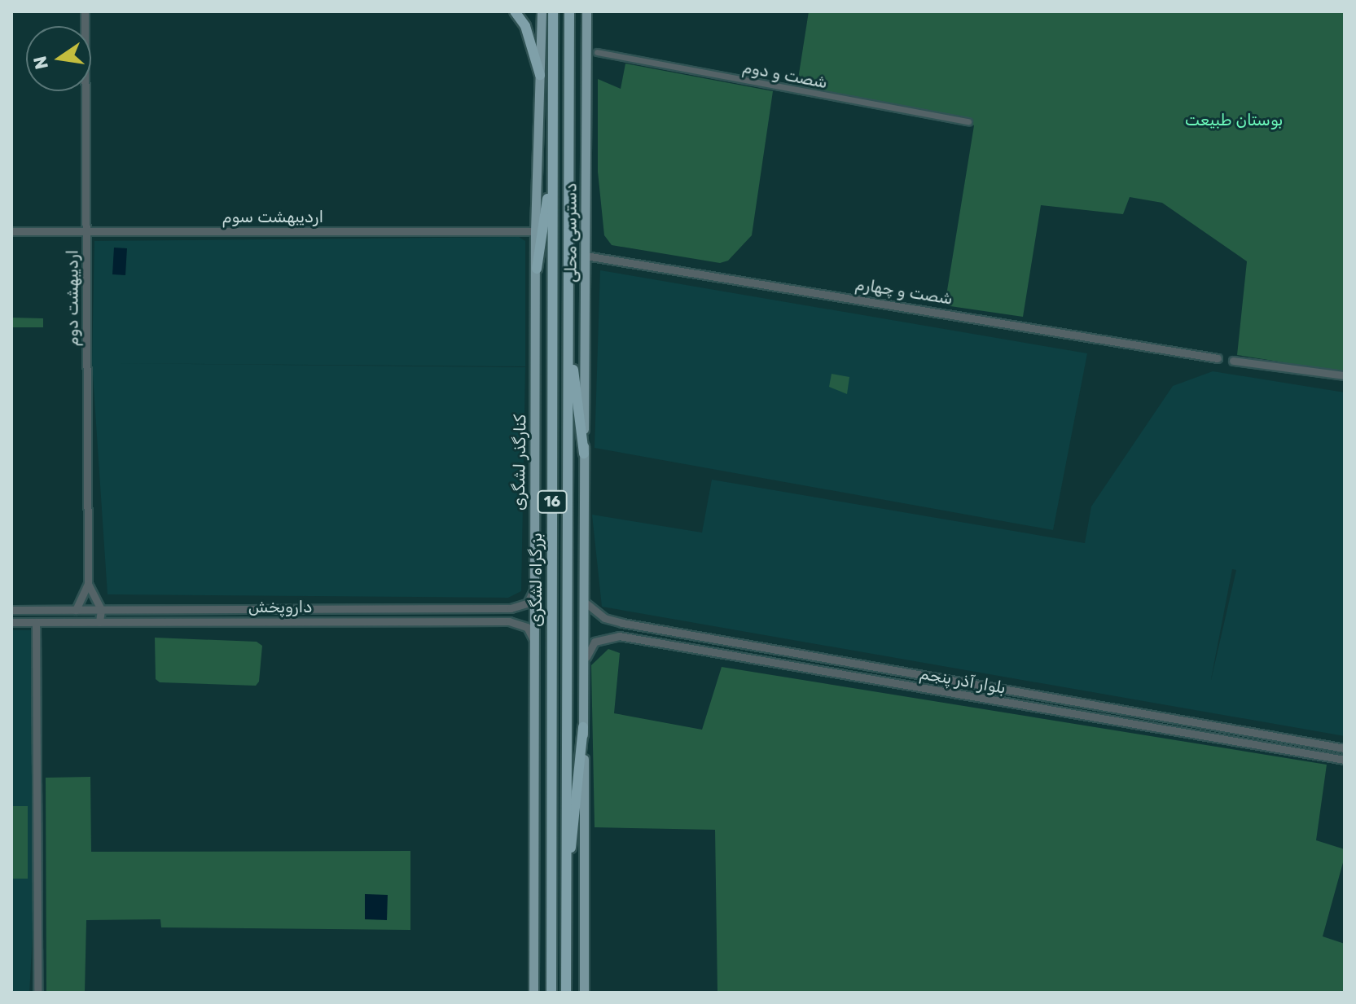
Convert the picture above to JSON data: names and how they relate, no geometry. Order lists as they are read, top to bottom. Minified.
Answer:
{"streets":{"highway":["16","بزرگراه لشگری"],"main road":["دسترسی محلی","کنارگذر لشگری"],"street":["شصت و دوم","اردیبهشت سوم","شصت و چهارم","اردیبهشت دوم","داروپخش","بلوار آذر پنجم"]},"crossings":[["اردیبهشت سوم","اردیبهشت دوم"],["اردیبهشت سوم","کنارگذر لشگری"],["دسترسی محلی","شصت و چهارم"],["اردیبهشت دوم","داروپخش"]],"parks":["بوستان طبیعت"],"north":"left"}
